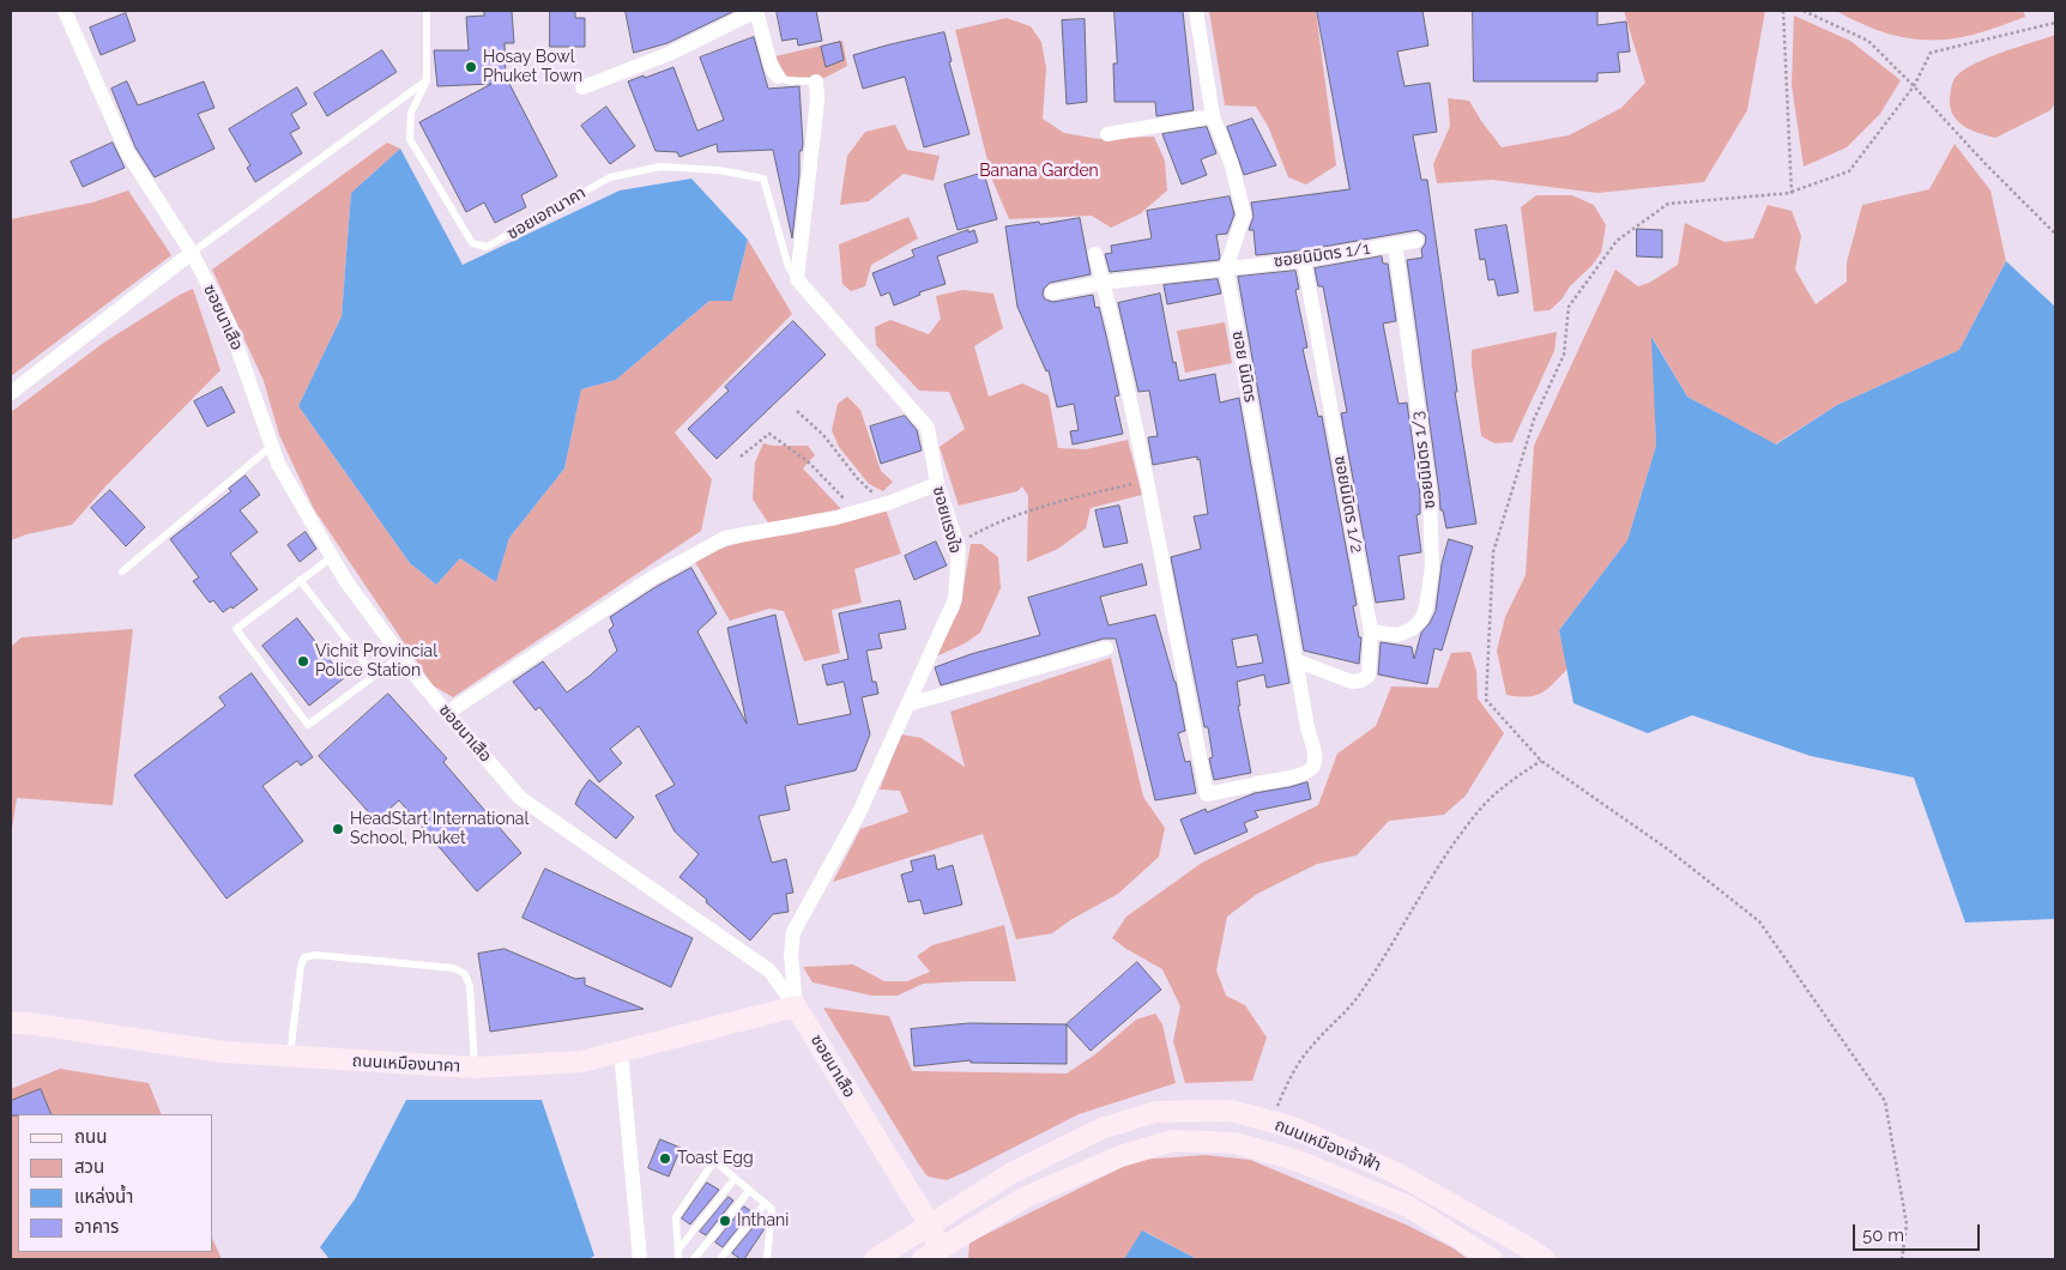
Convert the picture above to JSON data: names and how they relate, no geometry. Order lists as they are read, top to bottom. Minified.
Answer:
{"streets":{"street":["ซอยนิมิตร 1/1","ซอยนาเสือ","ซอย นิมิตร","ซอยนิมิตร 1/3","ซอยนิมิตร 1/2","ซอยแรงใจ","ถนนเหมืองนาคา","ถนนเหมืองเจ้าฟ้า"],"lane":["ซอยเอกนาคา"]},"crossings":[["ซอยเอกนาคา","ซอยแรงใจ"],["ซอยนิมิตร 1/1","ซอย นิมิตร"],["ซอยนิมิตร 1/1","ซอยนิมิตร 1/3"],["ซอยนิมิตร 1/1","ซอยนิมิตร 1/2"],["ซอยนาเสือ","ซอยแรงใจ"],["ซอยนาเสือ","ถนนเหมืองนาคา"],["ซอยนาเสือ","ถนนเหมืองเจ้าฟ้า"],["ซอย นิมิตร","ซอยนิมิตร 1/2"],["ซอยนิมิตร 1/3","ซอยนิมิตร 1/2"],["ซอยแรงใจ","ถนนเหมืองนาคา"]],"parks":["Banana Garden"],"places":["Hosay Bowl Phuket Town","Vichit Provincial Police Station","HeadStart International School, Phuket","Toast Egg","Inthani"],"legend":["ถนน","สวน","แหล่งน้ำ","อาคาร"],"scale_bar":"50 m"}
